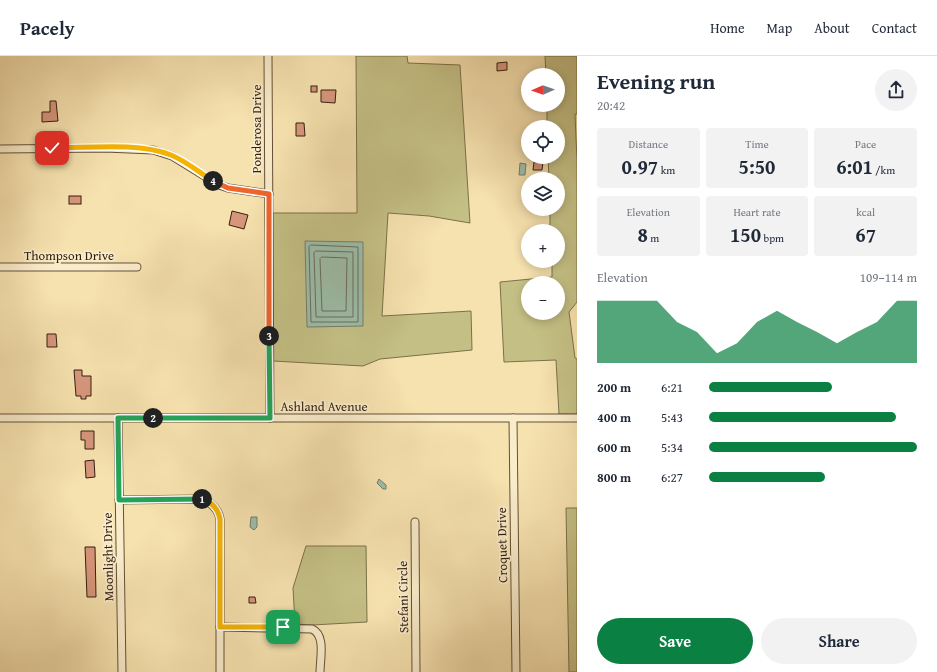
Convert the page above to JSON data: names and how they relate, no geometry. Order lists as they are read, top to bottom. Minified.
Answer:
{"streets":{"street":["Ponderosa Drive","Thompson Drive","Ashland Avenue","Croquet Drive","Moonlight Drive","Stefani Circle"]},"crossings":[["Ponderosa Drive","Ashland Avenue"],["Ashland Avenue","Croquet Drive"],["Ashland Avenue","Moonlight Drive"]],"north":"left","page":{"header":"Pacely","nav":["Home","Map","About","Contact"],"heading":["Evening run","20:42"],"map_buttons":["+","−"],"stats":[["Distance","0.97 km"],["Time","5:50"],["Pace","6:01 /km"],["Elevation","8 m"],["Heart rate","150 bpm"],["kcal","67"]],"pins":["4","3","2","1"],"chart":["Elevation","109–114 m"],"list":[{"name":"200 m","note":"6:21"},{"name":"400 m","note":"5:43"},{"name":"600 m","note":"5:34"},{"name":"800 m","note":"6:27"}],"buttons":["Save","Share"]}}
